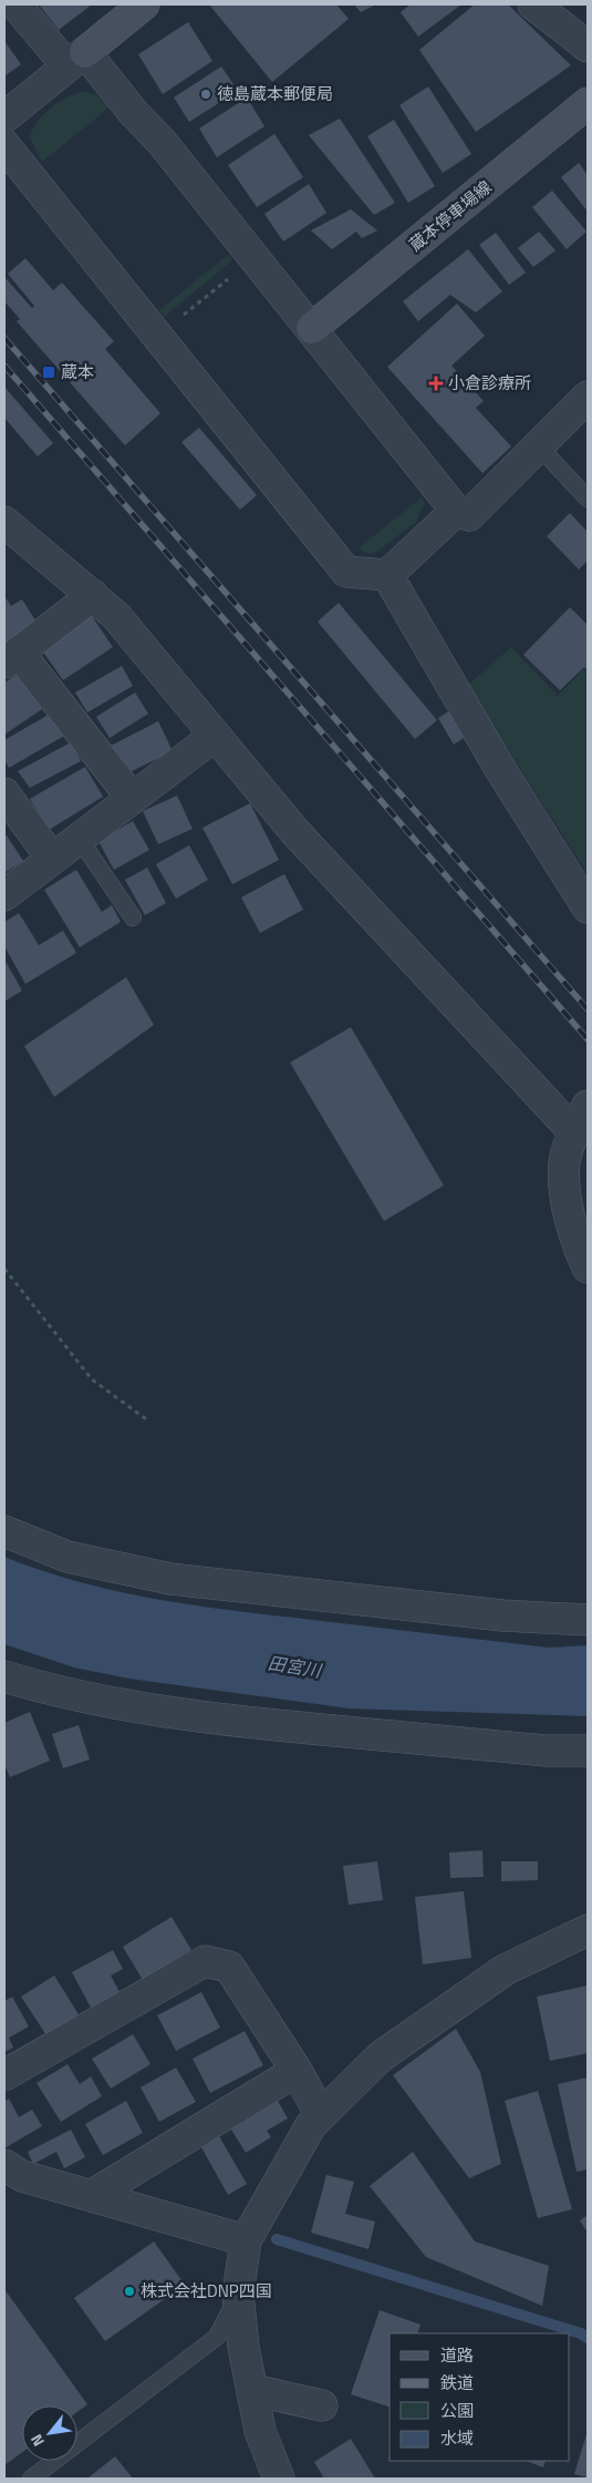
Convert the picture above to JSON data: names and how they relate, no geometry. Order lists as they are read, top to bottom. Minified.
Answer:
{"streets":{"main road":["蔵本停車場線"]},"water":["田宮川"],"places":{"other":["徳島蔵本郵便局","株式会社DNP四国"],"transit":["蔵本"],"health":["小倉診療所"]},"legend":["道路","鉄道","公園","水域"],"north":"bottom left"}
